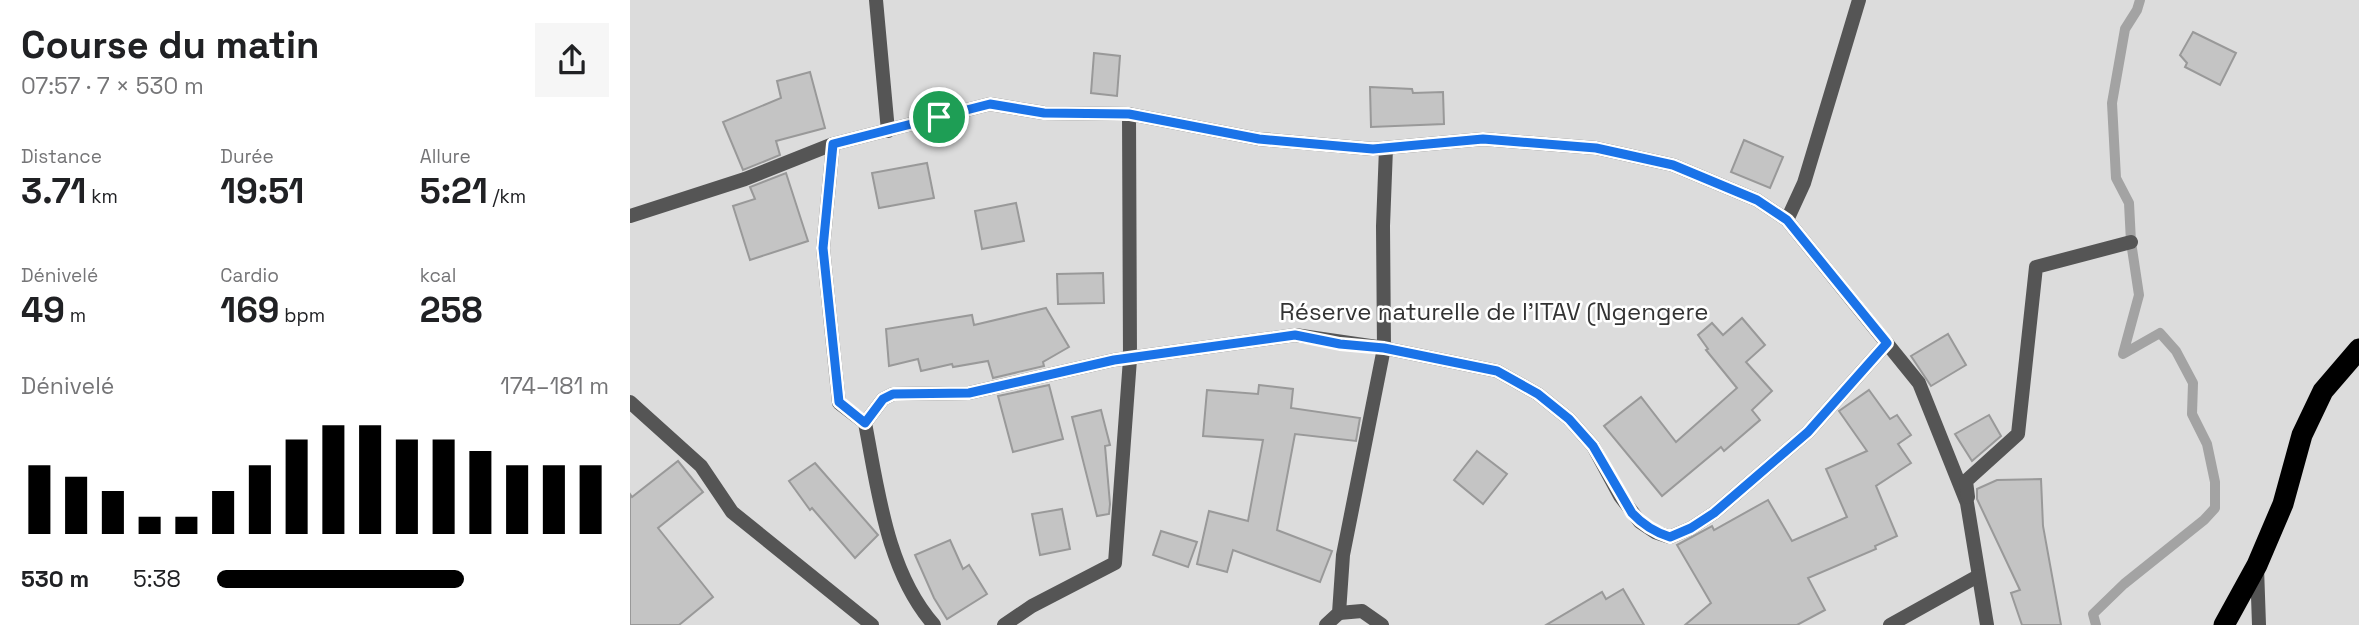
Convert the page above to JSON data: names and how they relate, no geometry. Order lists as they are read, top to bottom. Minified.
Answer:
{"parks":["Réserve naturelle de l'ITAV (Ngengere"],"page":{"heading":["Course du matin","07:57 · 7 × 530 m"],"stats":[["Distance","3.71 km"],["Durée","19:51"],["Allure","5:21 /km"],["Dénivelé","49 m"],["Cardio","169 bpm"],["kcal","258"]],"chart":["Dénivelé","174–181 m"],"list":[{"name":"530 m","note":"5:38"}]}}
